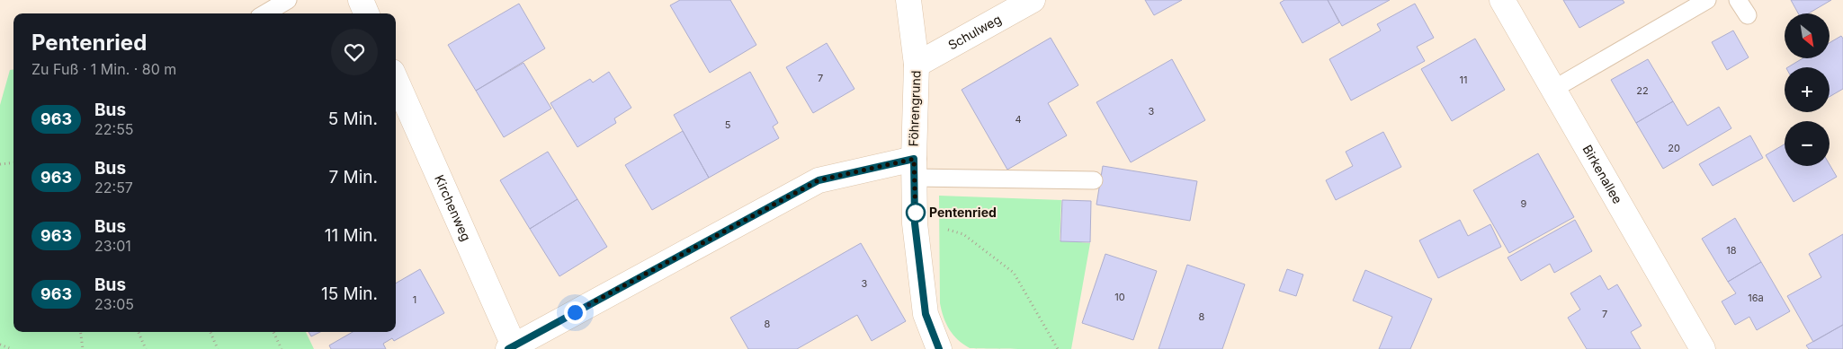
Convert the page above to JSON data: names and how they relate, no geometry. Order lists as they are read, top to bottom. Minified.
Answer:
{"streets":{"street":["Schulweg","Föhrengrund","Birkenallee","Kirchenweg"]},"crossings":[["Schulweg","Föhrengrund"]],"places":["Pentenried"],"lines":["bus line 963"],"house_numbers":["7","11","22","3","4","5","20","9","18","3","10","16a","1","7","8","8"],"north":"bottom right","page":{"map_buttons":["+","−"],"heading":["Pentenried","Zu Fuß · 1 Min. · 80 m"],"list":[{"mark":"963","name":"Bus","note":"22:55","value":"5 Min."},{"mark":"963","name":"Bus","note":"22:57","value":"7 Min."},{"mark":"963","name":"Bus","note":"23:01","value":"11 Min."},{"mark":"963","name":"Bus","note":"23:05","value":"15 Min."}]}}
